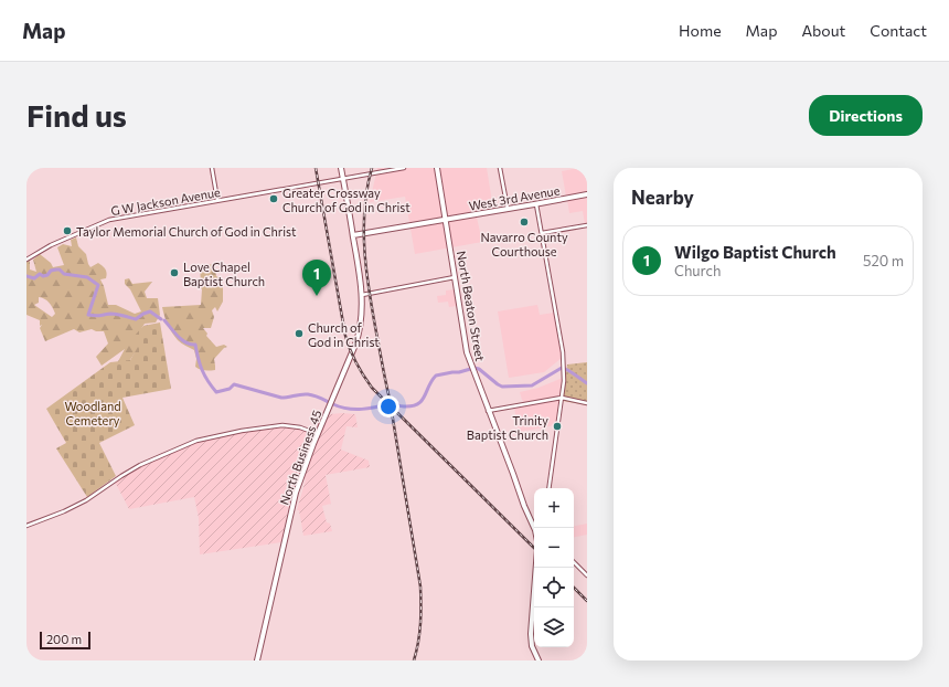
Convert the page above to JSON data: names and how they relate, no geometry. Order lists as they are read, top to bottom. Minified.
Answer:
{"streets":{"main road":["West 3rd Avenue","North Beaton Street","North Business 45"],"street":["G W Jackson Avenue"]},"crossings":[["West 3rd Avenue","North Beaton Street"],["West 3rd Avenue","North Business 45"],["G W Jackson Avenue","North Business 45"]],"parks":["Woodland Cemetery"],"places":["Greater Crossway Church of God in Christ","Navarro County Courthouse","Taylor Memorial Church of God in Christ","Love Chapel Baptist Church","Church of God in Christ","Trinity Baptist Church"],"scale_bar":"200 m","page":{"header":"Map","nav":["Home","Map","About","Contact"],"buttons":"Directions","title":"Find us","heading":"Nearby","list":[{"mark":"1","name":"Wilgo Baptist Church","note":"Church","value":"520 m"}],"pins":"1","map_buttons":["+","−"],"scale":"200 m"}}
